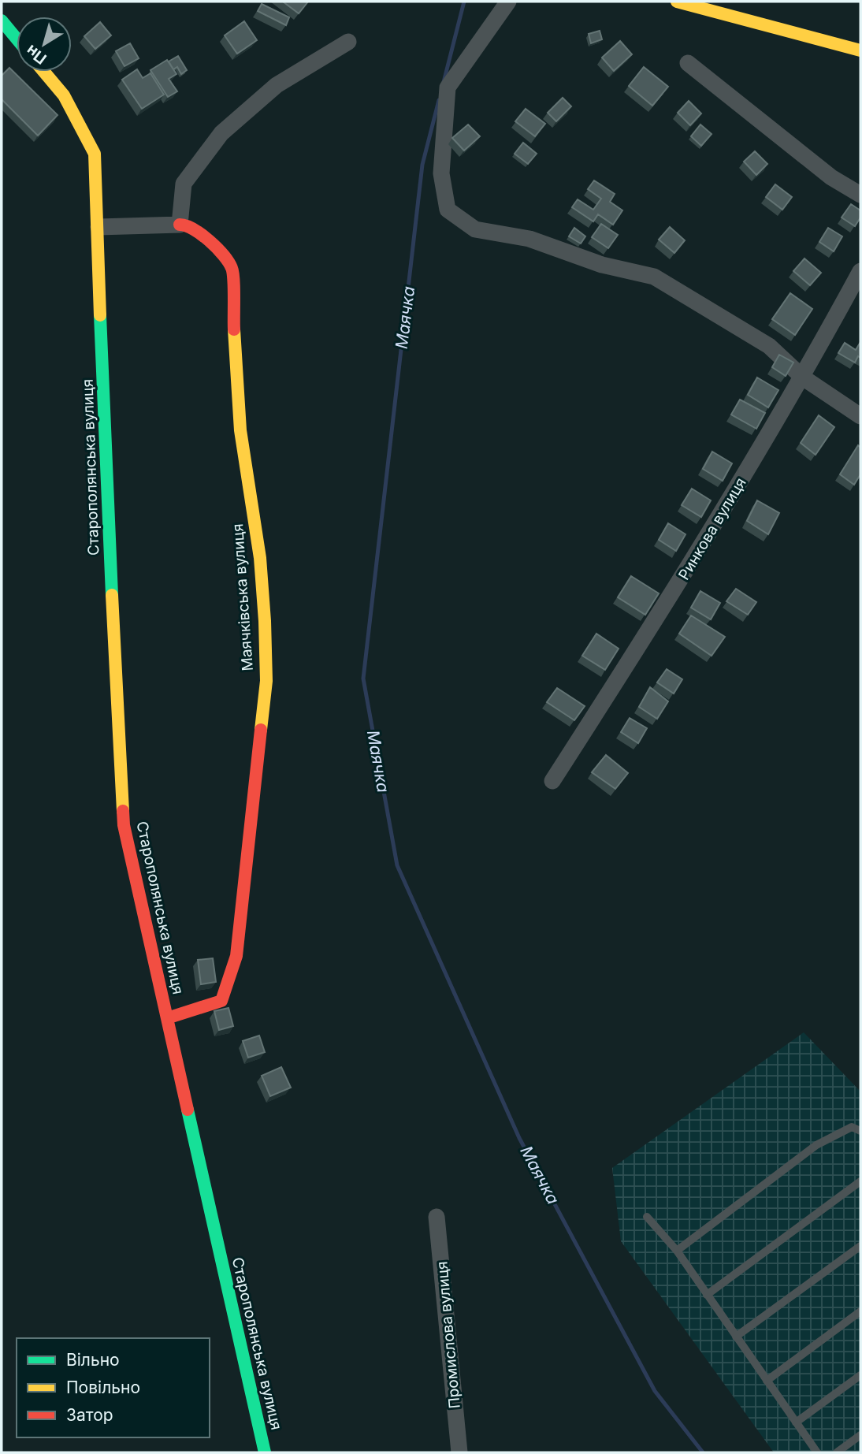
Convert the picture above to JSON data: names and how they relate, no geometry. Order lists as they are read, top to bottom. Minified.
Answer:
{"streets":{"street":["Старополянська вулиця","Ринкова вулиця","Маячківська вулиця","Промислова вулиця"]},"crossings":[["Старополянська вулиця","Маячківська вулиця"]],"water":["Маячка"],"legend":["Вільно","Повільно","Затор"],"north":"bottom left"}
